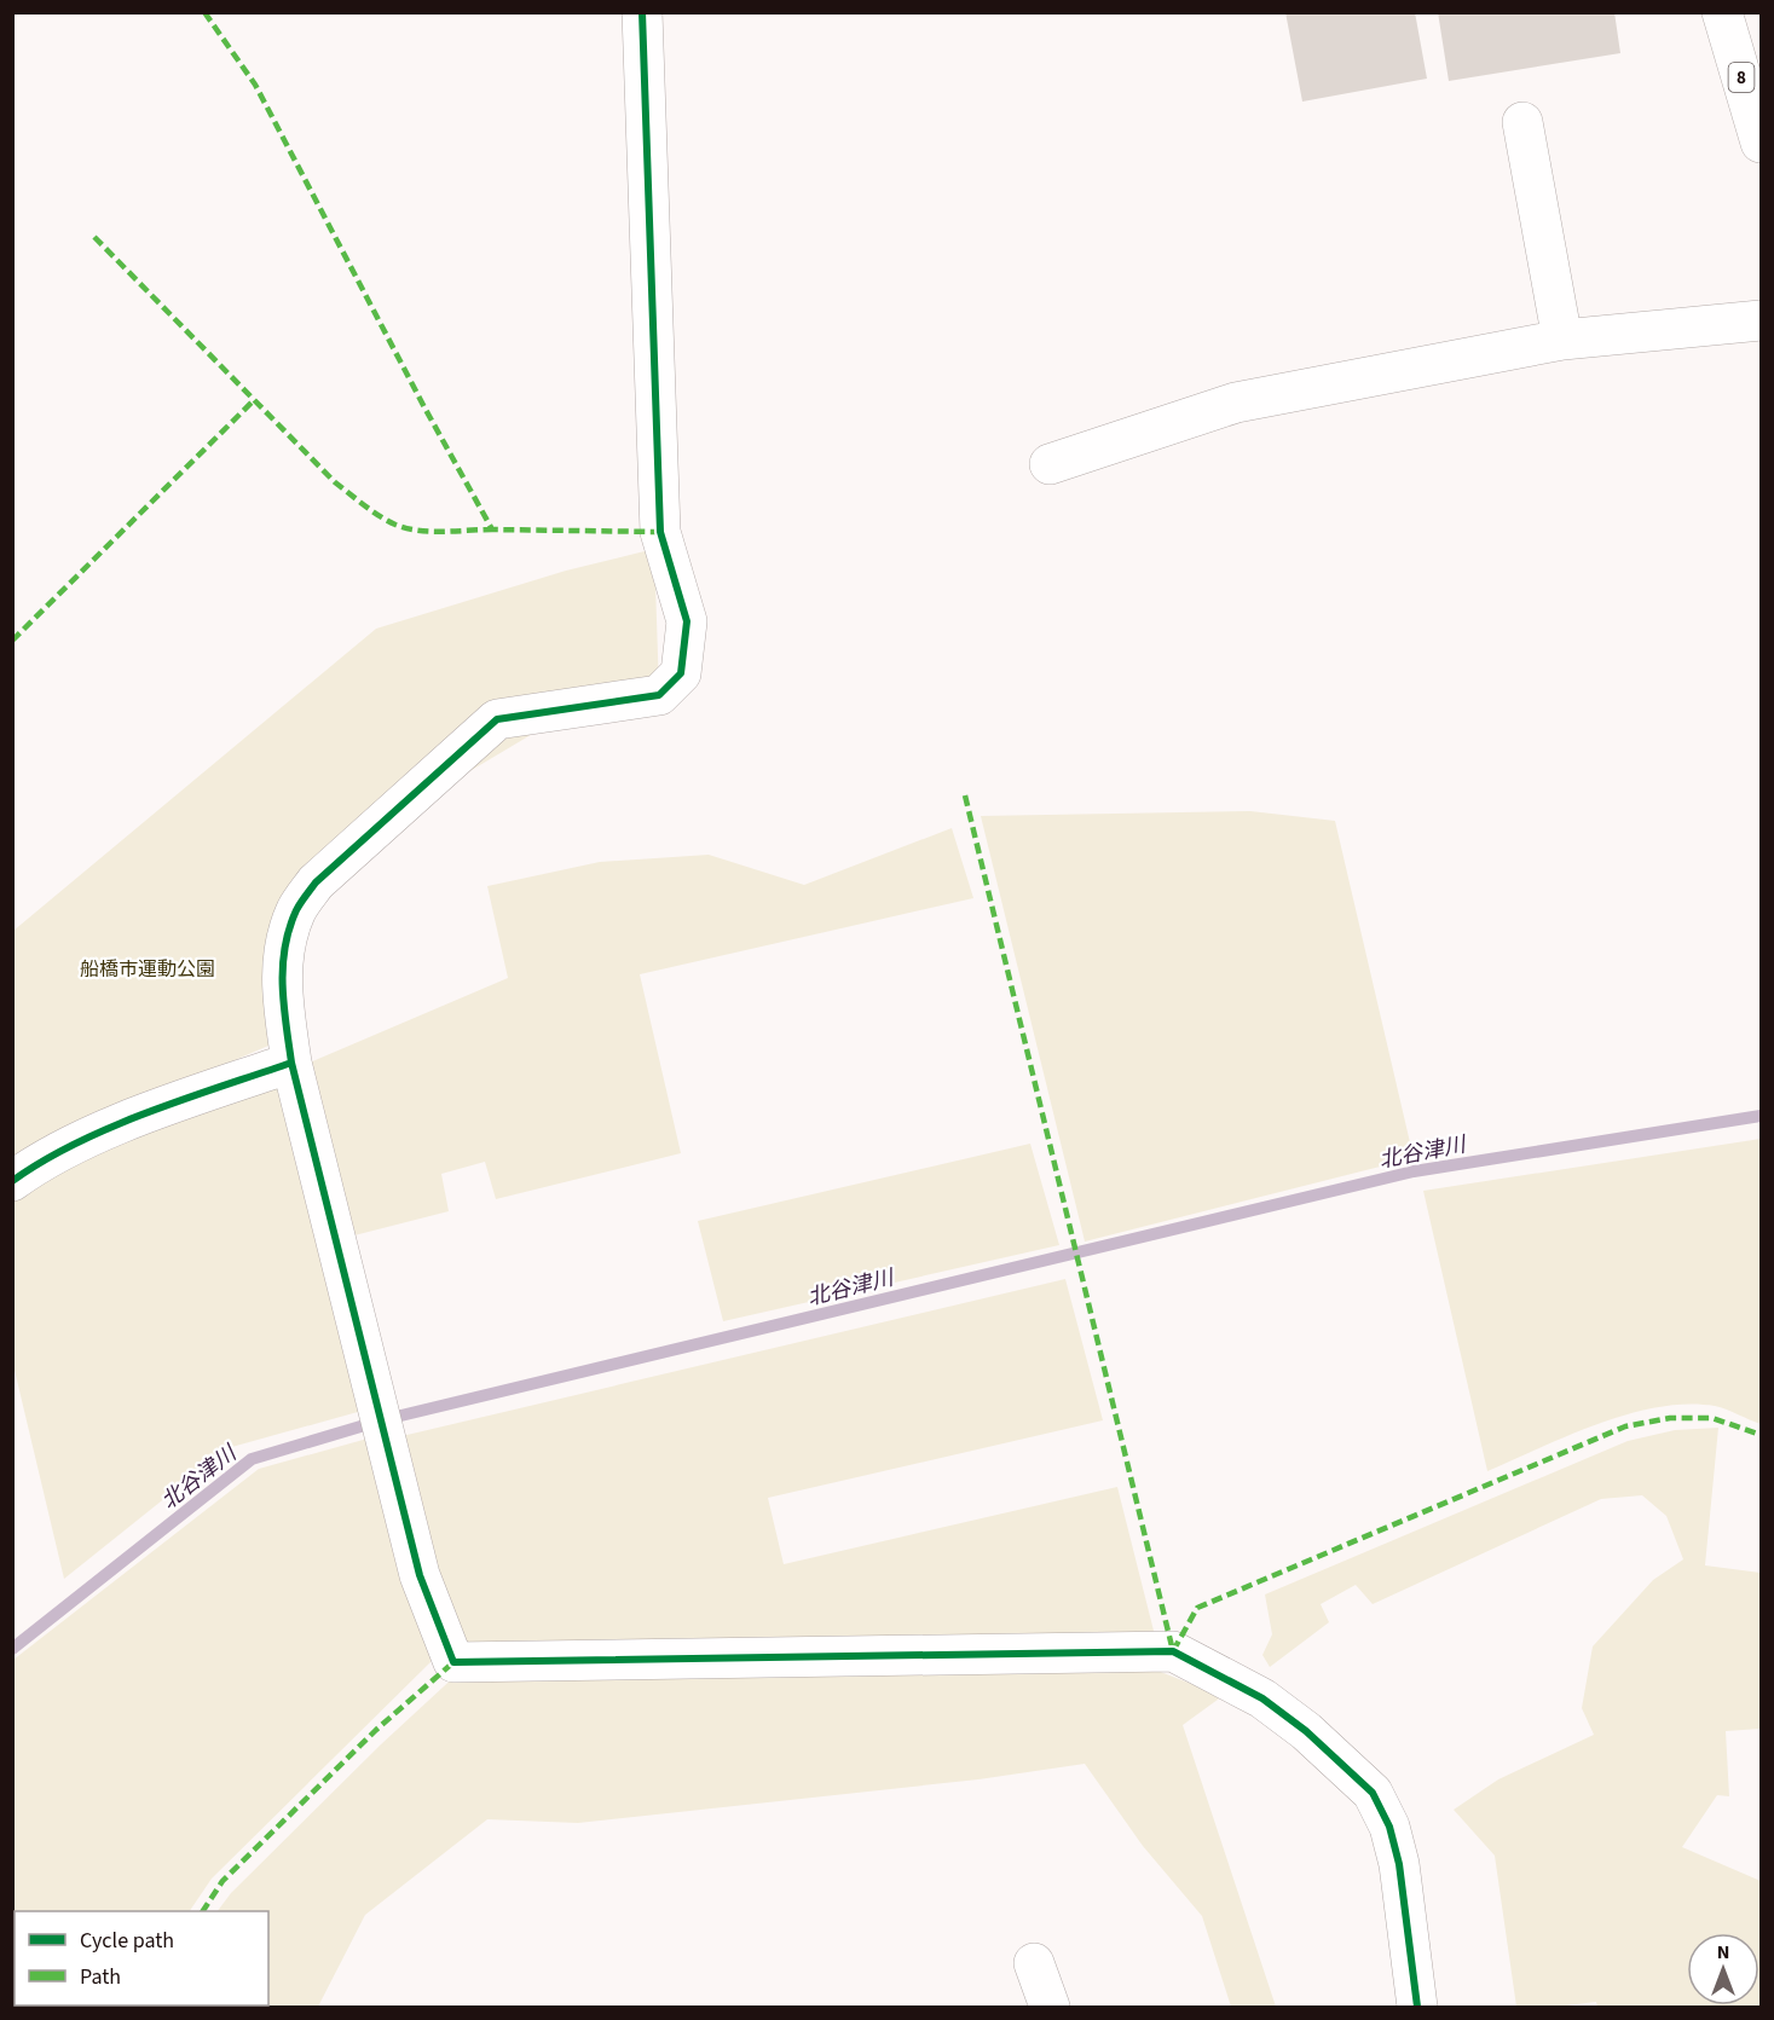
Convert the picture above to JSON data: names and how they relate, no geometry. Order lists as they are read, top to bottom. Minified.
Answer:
{"streets":{"street":["8"]},"water":["北谷津川"],"parks":["船橋市運動公園"],"legend":["Cycle path","Path"],"north":"top"}
